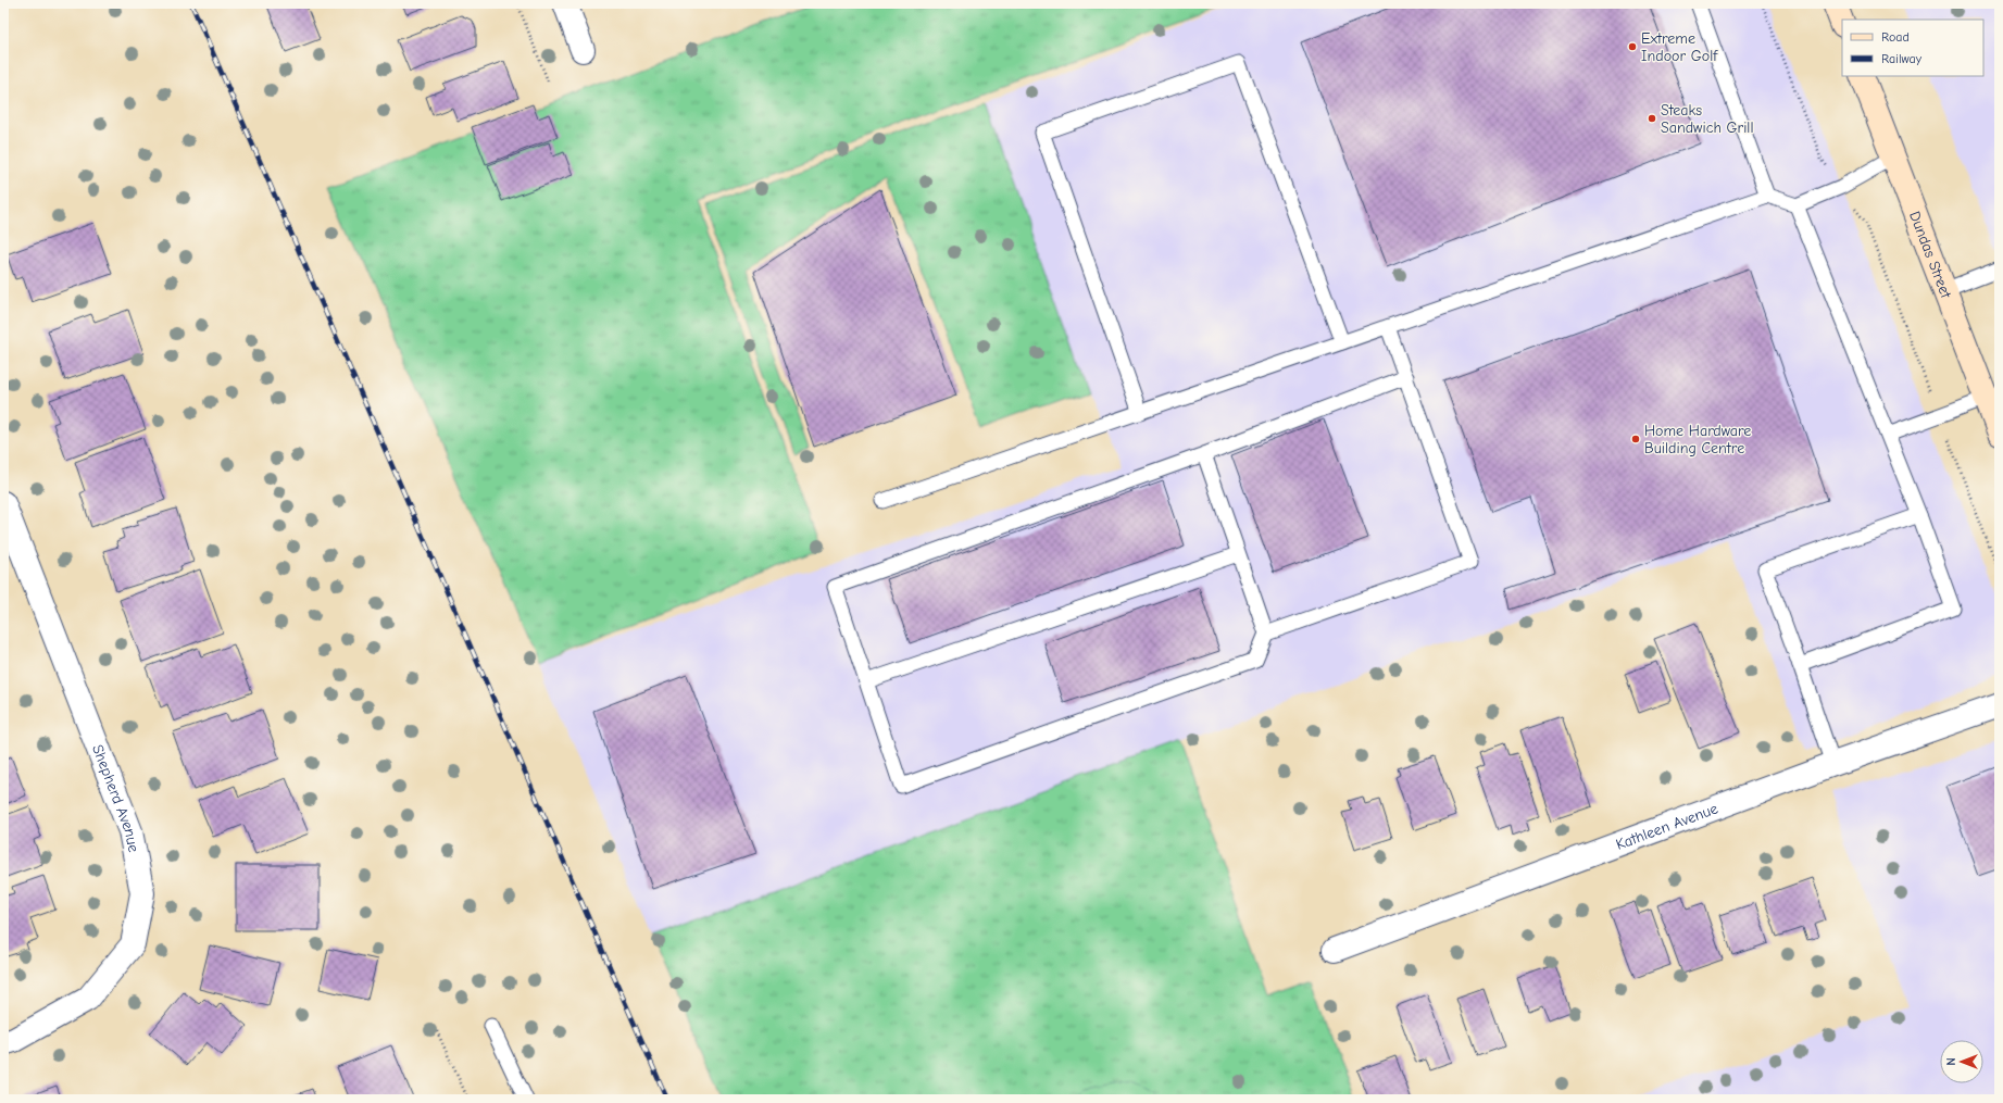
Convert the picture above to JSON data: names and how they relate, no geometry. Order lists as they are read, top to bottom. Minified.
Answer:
{"streets":{"main road":["Dundas Street"],"street":["Shepherd Avenue","Kathleen Avenue"]},"places":["Extreme Indoor Golf","Steaks Sandwich Grill","Home Hardware Building Centre"],"legend":["Road","Railway"],"north":"left"}
